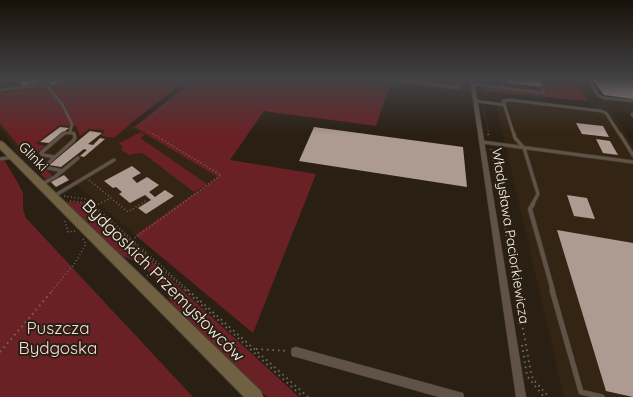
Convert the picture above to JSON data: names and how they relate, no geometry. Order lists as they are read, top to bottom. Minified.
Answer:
{"streets":{"street":["Glinki","Władysława Paciorkiewicza","Bydgoskich Przemysłowców"]},"crossings":[["Glinki","Bydgoskich Przemysłowców"]],"parks":["Puszcza Bydgoska"]}
